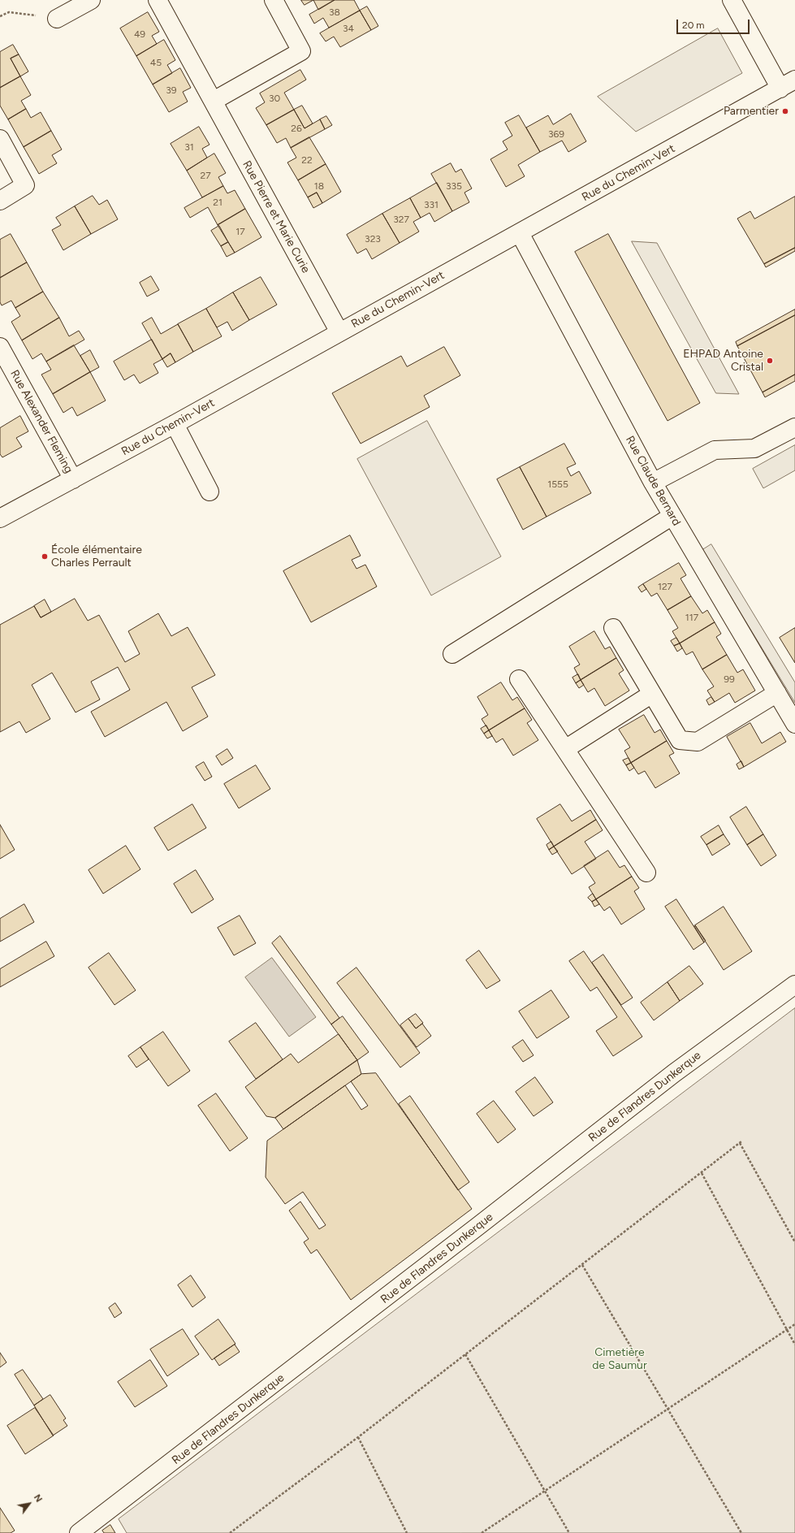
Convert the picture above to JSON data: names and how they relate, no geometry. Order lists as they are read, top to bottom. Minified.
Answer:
{"streets":{"street":["Rue du Chemin-Vert","Rue Pierre et Marie Curie","Rue Alexander Fleming","Rue Claude Bernard","Rue de Flandres Dunkerque"]},"crossings":[["Rue du Chemin-Vert","Rue Pierre et Marie Curie"],["Rue du Chemin-Vert","Rue Alexander Fleming"],["Rue du Chemin-Vert","Rue Claude Bernard"]],"parks":["Cimetière de Saumur"],"places":["Parmentier","EHPAD Antoine Cristal","École élémentaire Charles Perrault"],"house_numbers":["38","34","49","45","39","30","26","369","31","22","27","18","335","21","331","327","17","323","1555","127","117","99"],"scale_bar":"20 m","north":"top right"}
